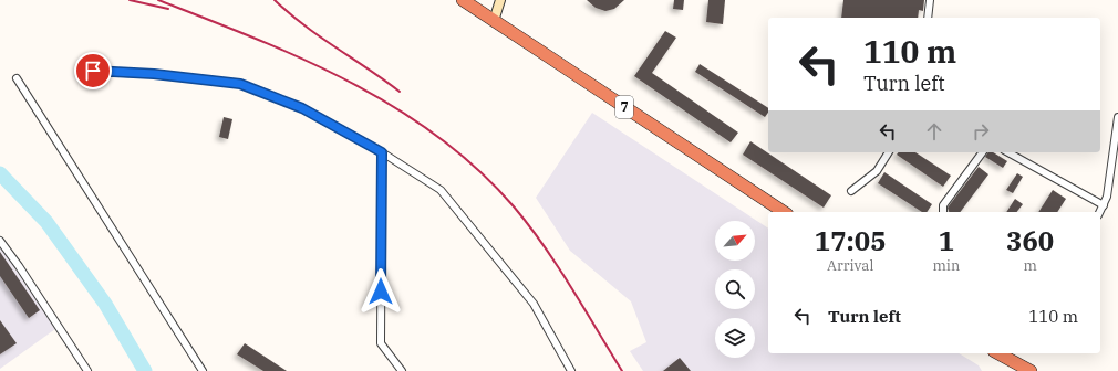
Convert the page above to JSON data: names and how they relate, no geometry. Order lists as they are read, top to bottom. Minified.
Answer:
{"streets":{"highway":["7"]},"north":"top right","page":{"turn":["110 m","Turn left"],"eta":["17:05","Arrival","1","min","360","m"],"list":[{"name":"Turn left","value":"110 m"}]}}
